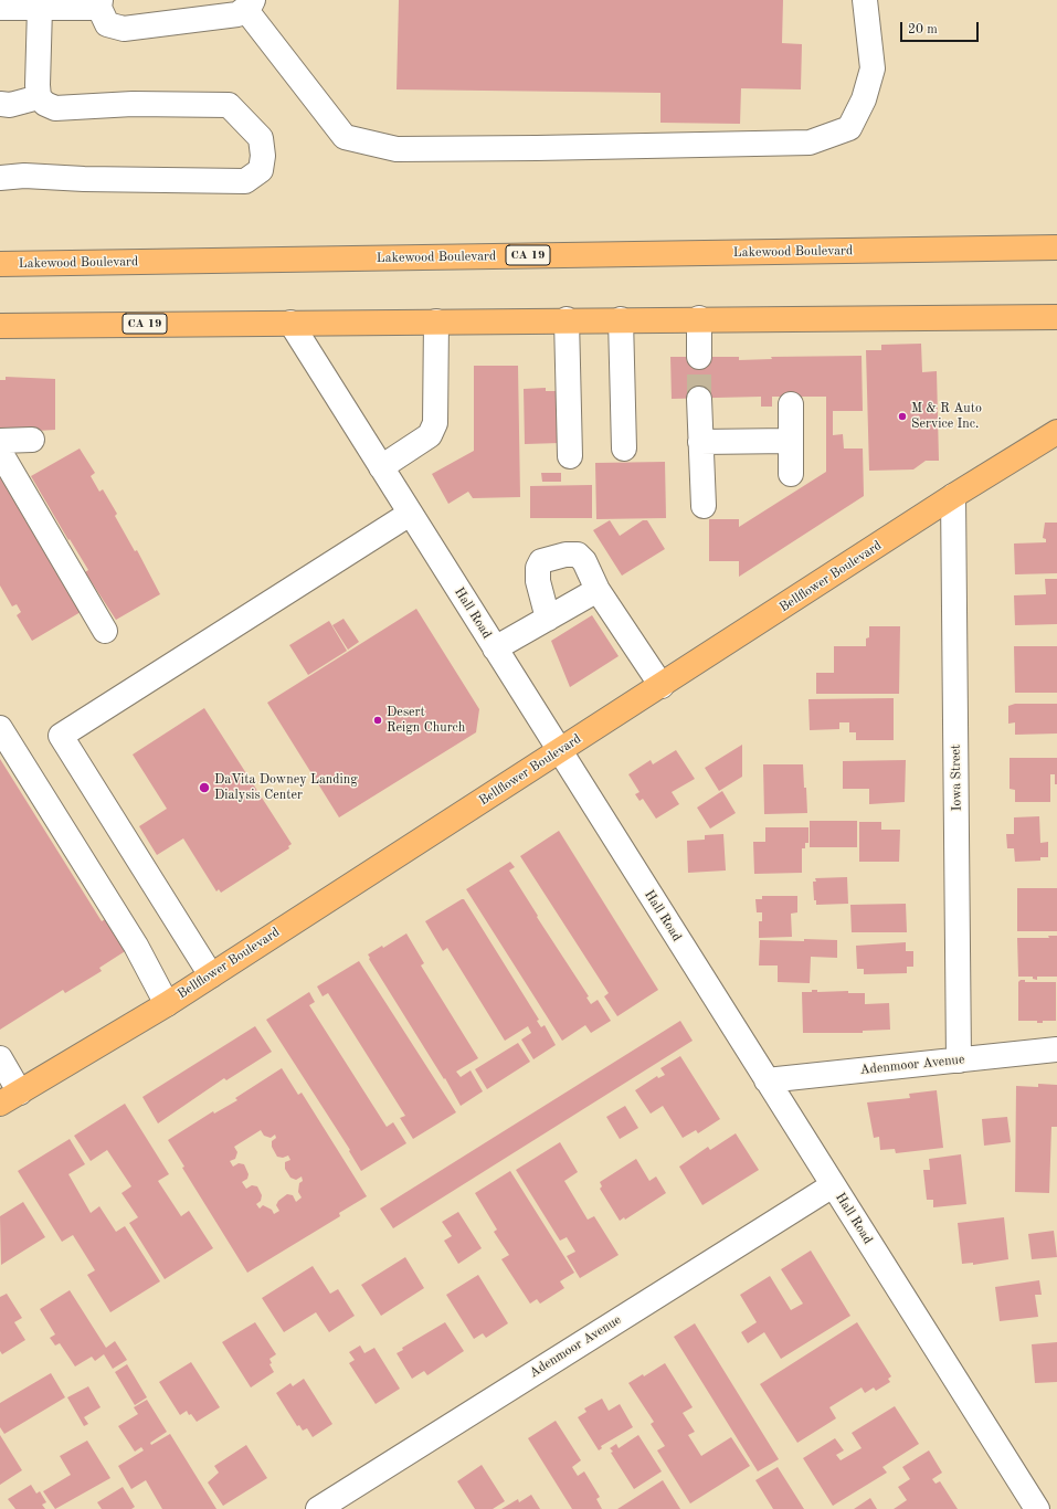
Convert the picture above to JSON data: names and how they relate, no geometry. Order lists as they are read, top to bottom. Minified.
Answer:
{"streets":{"main road":["Lakewood Boulevard","CA 19","Bellflower Boulevard"],"street":["Hall Road","Iowa Street","Adenmoor Avenue"]},"crossings":[["CA 19","Hall Road"],["Bellflower Boulevard","Hall Road"],["Bellflower Boulevard","Iowa Street"],["Hall Road","Adenmoor Avenue"],["Iowa Street","Adenmoor Avenue"]],"places":["M & R Auto Service Inc.","Desert Reign Church","DaVita Downey Landing Dialysis Center"],"scale_bar":"20 m"}
